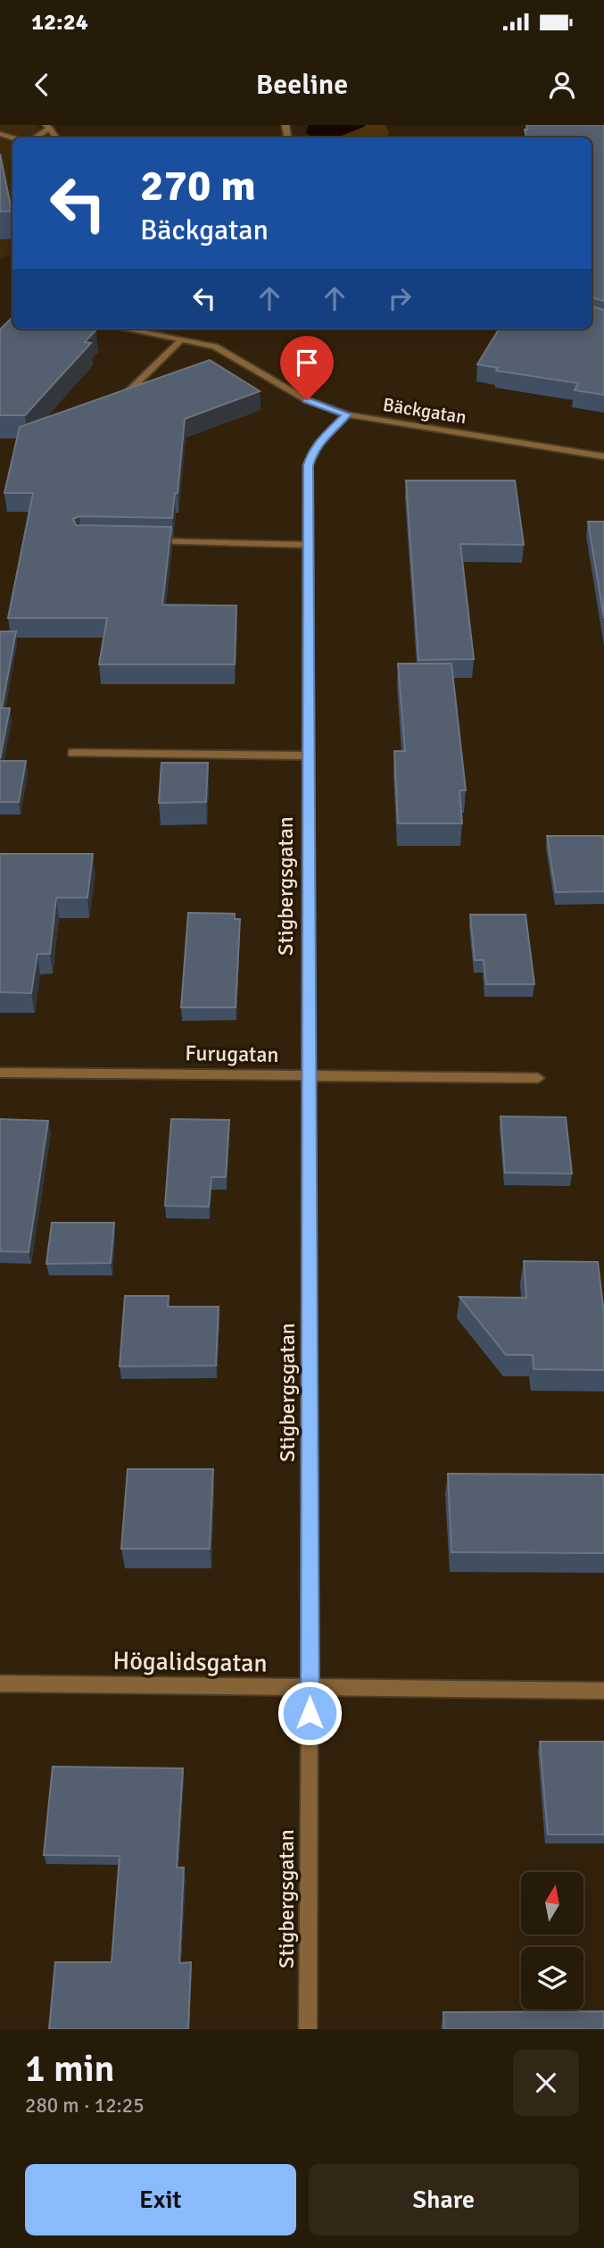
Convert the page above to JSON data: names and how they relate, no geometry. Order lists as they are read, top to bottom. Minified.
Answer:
{"streets":{"street":["Bäckgatan","Stigbergsgatan","Furugatan","Högalidsgatan"]},"crossings":[["Bäckgatan","Stigbergsgatan"],["Stigbergsgatan","Furugatan"],["Stigbergsgatan","Högalidsgatan"]],"north":"top","page":{"status":"12:24","header":"Beeline","turn":["270 m","Bäckgatan"],"heading":["1 min","280 m · 12:25"],"buttons":["Exit","Share"]}}
